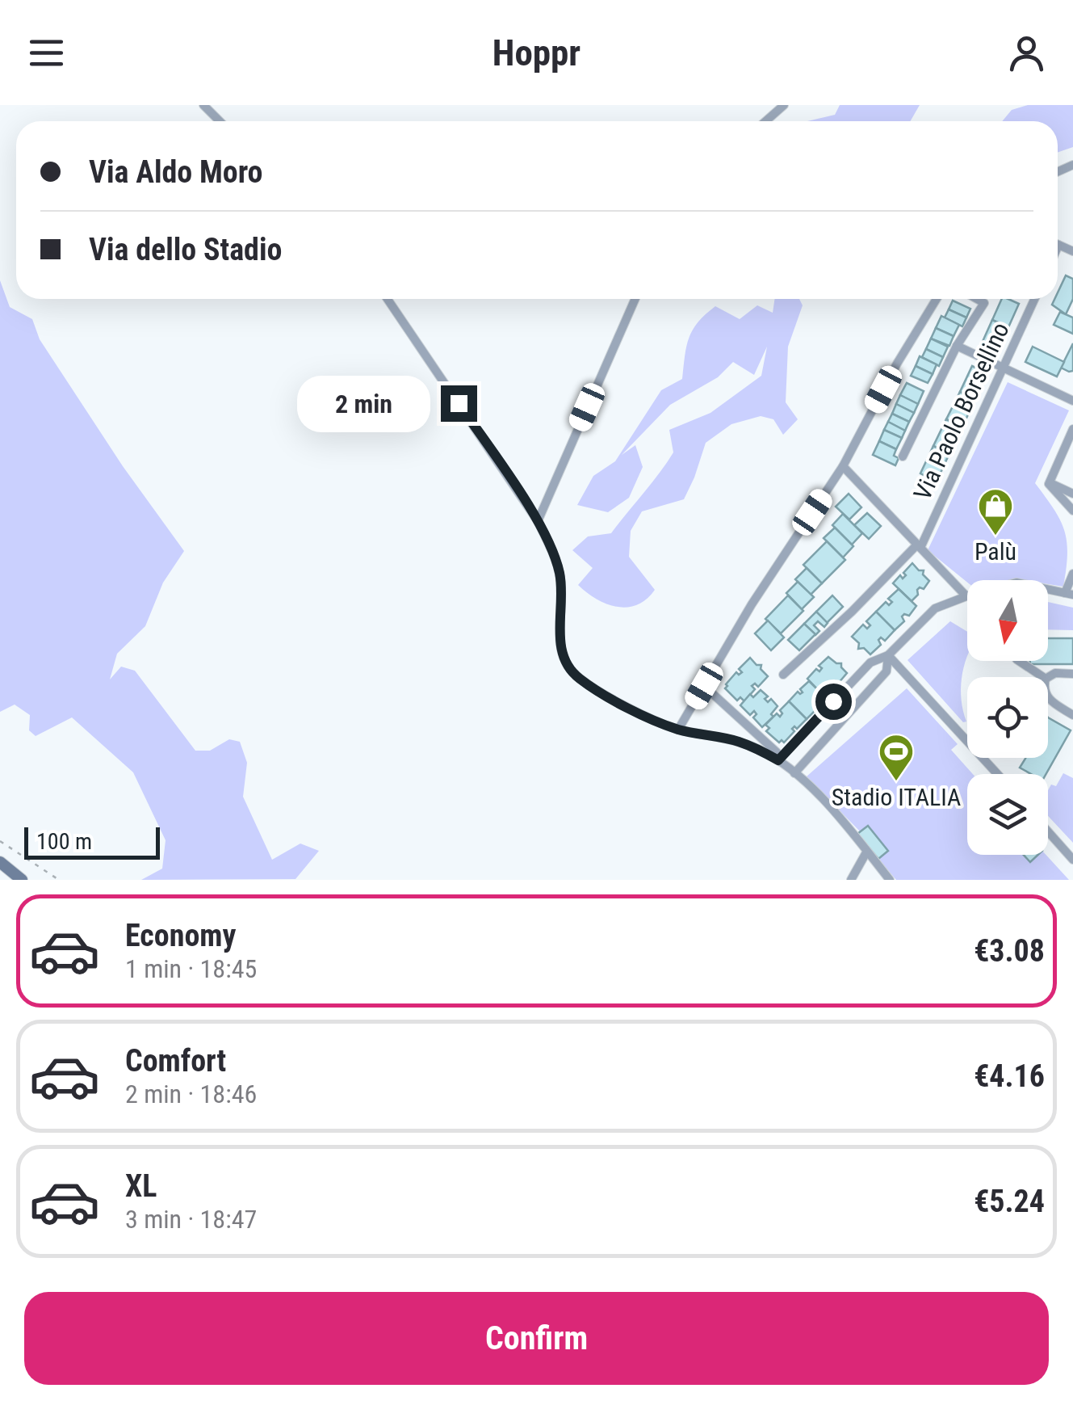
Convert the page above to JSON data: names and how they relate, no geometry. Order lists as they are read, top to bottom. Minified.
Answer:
{"streets":{"street":["Via Paolo Borsellino"]},"places":{"shop":["Palù"],"sports":["Stadio ITALIA"]},"scale_bar":"100 m","north":"bottom","page":{"header":"Hoppr","banner":["Via Aldo Moro","Via dello Stadio"],"bubble":"2 min","scale":"100 m","list":[{"name":"Economy","note":"1 min · 18:45","value":"€3.08"},{"name":"Comfort","note":"2 min · 18:46","value":"€4.16"},{"name":"XL","note":"3 min · 18:47","value":"€5.24"}],"buttons":"Confirm"}}
